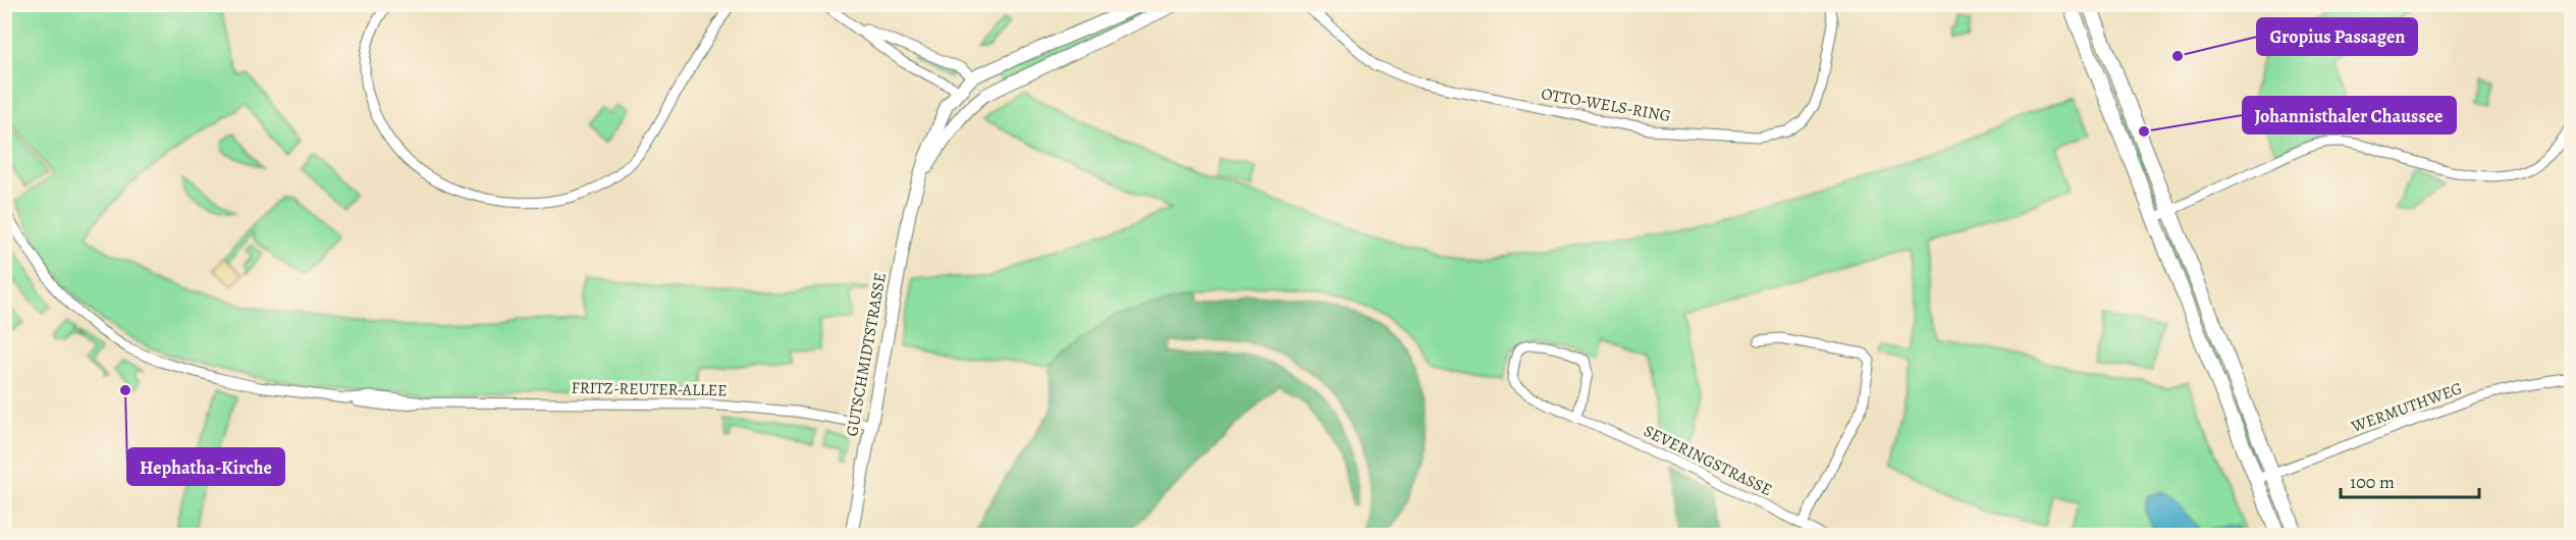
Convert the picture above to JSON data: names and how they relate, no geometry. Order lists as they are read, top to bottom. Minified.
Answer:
{"streets":{"street":["OTTO-WELS-RING","GUTSCHMIDTSTRASSE","FRITZ-REUTER-ALLEE","WERMUTHWEG","SEVERINGSTRASSE"]},"crossings":[["GUTSCHMIDTSTRASSE","FRITZ-REUTER-ALLEE"]],"places":["Gropius Passagen","Johannisthaler Chaussee","Hephatha-Kirche"],"scale_bar":"100 m"}
